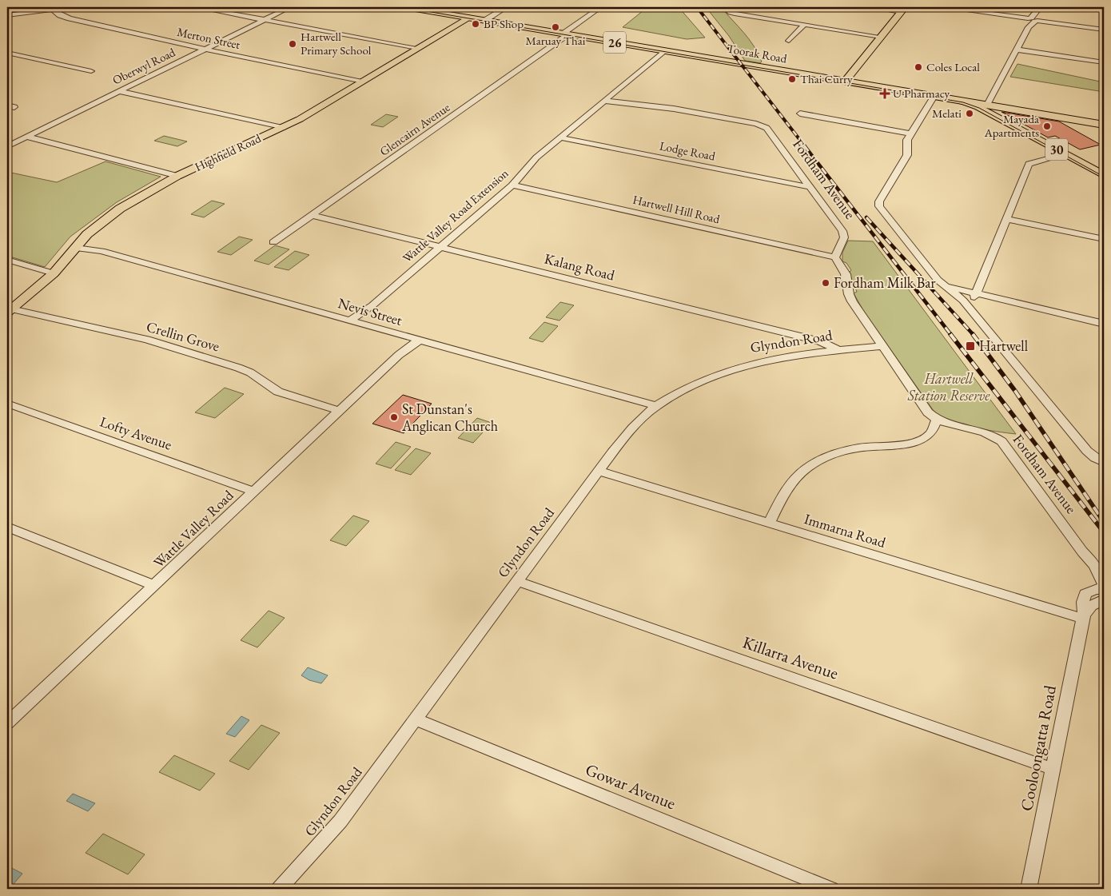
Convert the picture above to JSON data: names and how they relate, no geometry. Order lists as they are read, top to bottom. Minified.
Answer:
{"streets":{"highway":["26","Toorak Road"],"main road":["30","Highfield Road"],"street":["Merton Street","Oberwyl Road","Glencairn Avenue","Lodge Road","Fordham Avenue","Hartwell Hill Road","Wattle Valley Road Extension","Kalang Road","Nevis Street","Crellin Grove","Glyndon Road","Lofty Avenue","Wattle Valley Road","Immarna Road","Killarra Avenue","Cooloongatta Road","Gowar Avenue"]},"crossings":[["Merton Street","Oberwyl Road"],["Merton Street","Highfield Road"],["Toorak Road","Glencairn Avenue"],["Toorak Road","30"],["Toorak Road","Highfield Road"],["Toorak Road","Wattle Valley Road Extension"],["Glencairn Avenue","Kalang Road"],["Lodge Road","Fordham Avenue"],["Lodge Road","Wattle Valley Road Extension"],["Highfield Road","Nevis Street"],["Highfield Road","Crellin Grove"],["Fordham Avenue","Hartwell Hill Road"],["Fordham Avenue","Wattle Valley Road Extension"],["Fordham Avenue","Glyndon Road"],["Hartwell Hill Road","Wattle Valley Road Extension"],["Wattle Valley Road Extension","Kalang Road"],["Wattle Valley Road Extension","Nevis Street"],["Kalang Road","Glyndon Road"],["Nevis Street","Glyndon Road"],["Nevis Street","Wattle Valley Road"],["Crellin Grove","Wattle Valley Road"],["Glyndon Road","Immarna Road"],["Glyndon Road","Killarra Avenue"],["Glyndon Road","Gowar Avenue"],["Lofty Avenue","Wattle Valley Road"],["Immarna Road","Cooloongatta Road"],["Killarra Avenue","Cooloongatta Road"]],"parks":["Hartwell Station Reserve"],"places":{"other":["BP Shop","Maruay Thai","Hartwell Primary School","Coles Local","Thai Curry","Melati","Mayada Apartments","Fordham Milk Bar","St Dunstan's Anglican Church"],"health":["U Pharmacy"],"transit":["Hartwell"]}}
